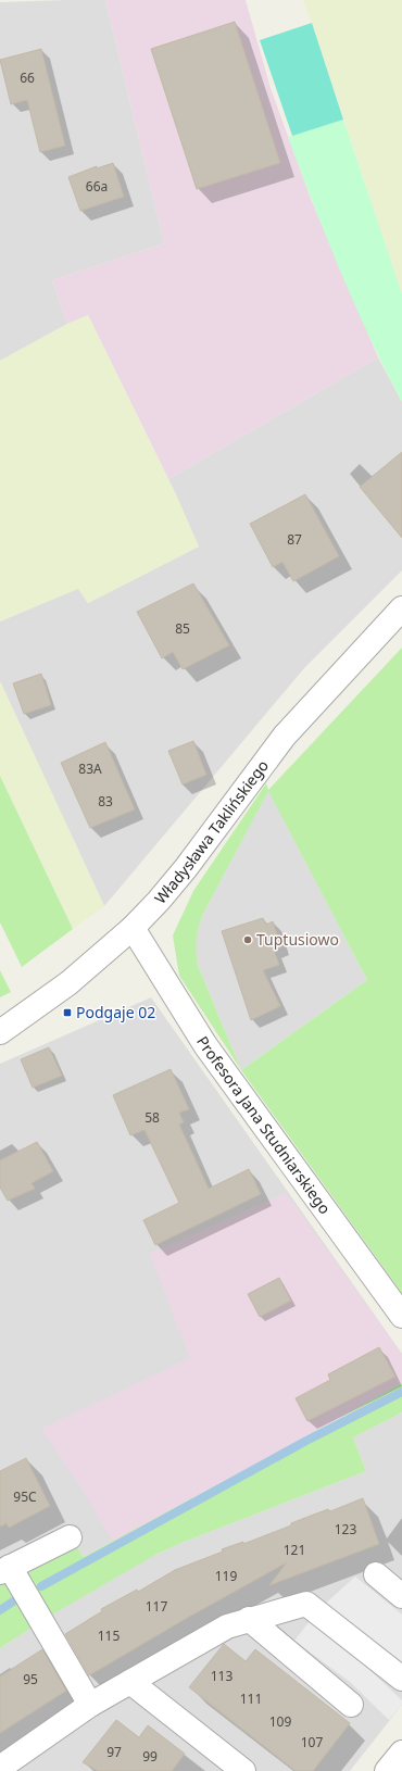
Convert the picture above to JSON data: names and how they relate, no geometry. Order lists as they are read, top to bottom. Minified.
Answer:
{"streets":{"street":["Władysława Taklińskiego","Profesora Jana Studniarskiego"]},"crossings":[["Władysława Taklińskiego","Profesora Jana Studniarskiego"]],"places":{"other":["Tuptusiowo"],"transit":["Podgaje 02"]},"house_numbers":["66","66a","87","85","83A","83","58","95C","123","121","119","117","115","113","95","111","109","107","97","99"]}
